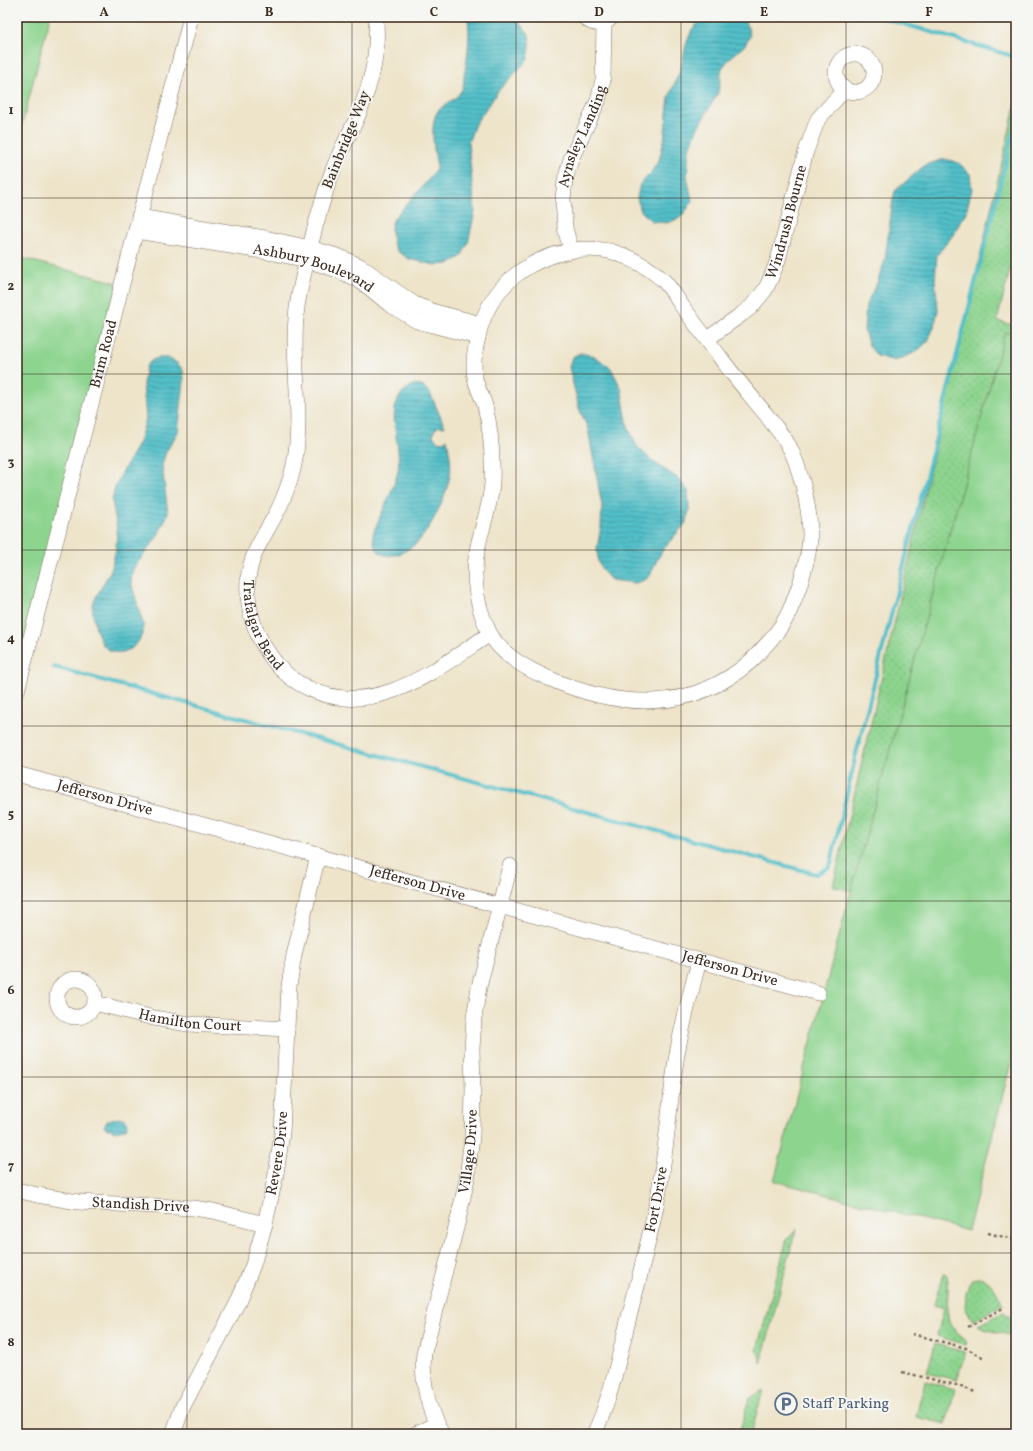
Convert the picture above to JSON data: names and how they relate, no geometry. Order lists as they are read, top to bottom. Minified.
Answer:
{"streets":{"street":["Aynsley Landing","Bainbridge Way","Windrush Bourne","Ashbury Boulevard","Brim Road","Trafalgar Bend","Jefferson Drive","Hamilton Court","Village Drive","Revere Drive","Fort Drive","Standish Drive"]},"crossings":[["Bainbridge Way","Ashbury Boulevard"],["Bainbridge Way","Trafalgar Bend"],["Ashbury Boulevard","Brim Road"],["Ashbury Boulevard","Trafalgar Bend"],["Jefferson Drive","Village Drive"],["Jefferson Drive","Revere Drive"],["Jefferson Drive","Fort Drive"],["Hamilton Court","Revere Drive"],["Revere Drive","Standish Drive"]],"places":{"parking":["Staff Parking"]},"grid":{"columns":["A","B","C","D","E","F"],"rows":["1","2","3","4","5","6","7","8"]}}
